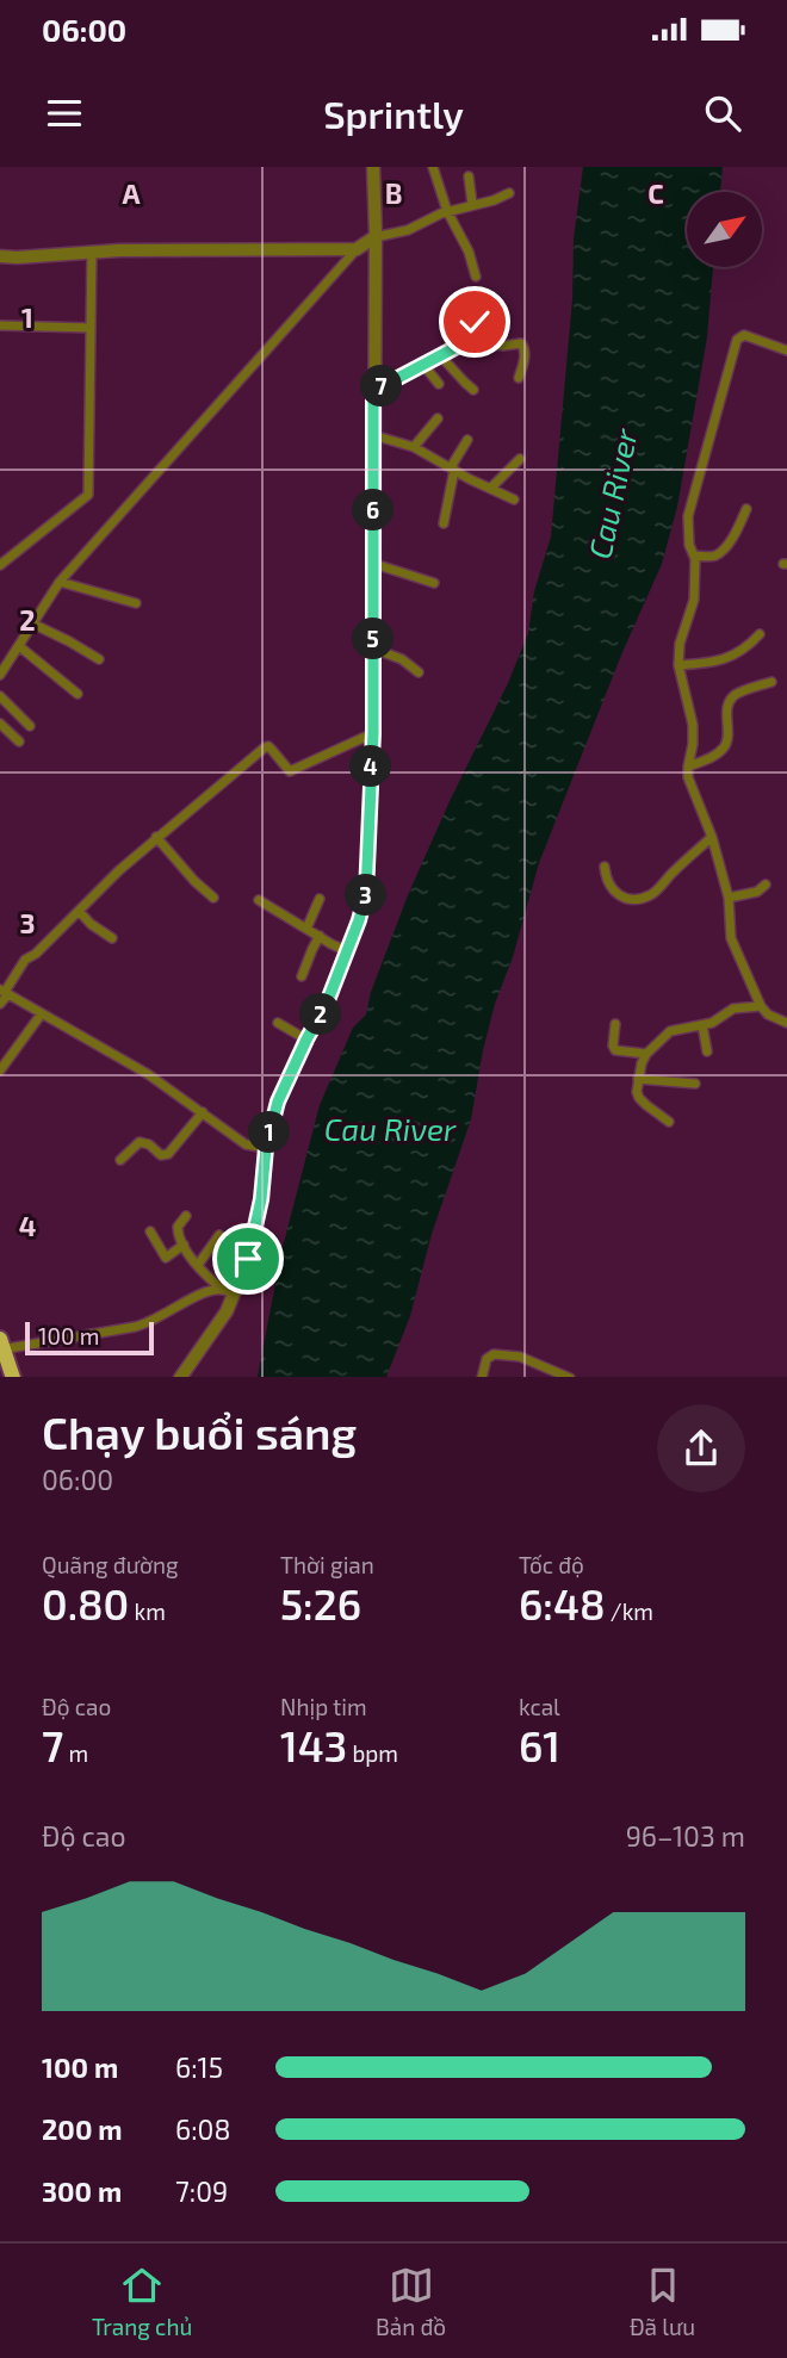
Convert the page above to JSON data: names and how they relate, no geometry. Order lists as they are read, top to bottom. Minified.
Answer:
{"water":["Cau River"],"scale_bar":"100 m","north":"top right","page":{"status":"06:00","header":"Sprintly","pins":["7","6","5","4","3","2","1"],"scale":"100 m","heading":["Chạy buổi sáng","06:00"],"stats":[["Quãng đường","0.80 km"],["Thời gian","5:26"],["Tốc độ","6:48 /km"],["Độ cao","7 m"],["Nhịp tim","143 bpm"],["kcal","61"]],"chart":["Độ cao","96–103 m"],"list":[{"name":"100 m","note":"6:15"},{"name":"200 m","note":"6:08"},{"name":"300 m","note":"7:09"}],"tabs":["Trang chủ","Bản đồ","Đã lưu"]},"grid":{"columns":["A","B","C"],"rows":["1","2","3","4"]}}
